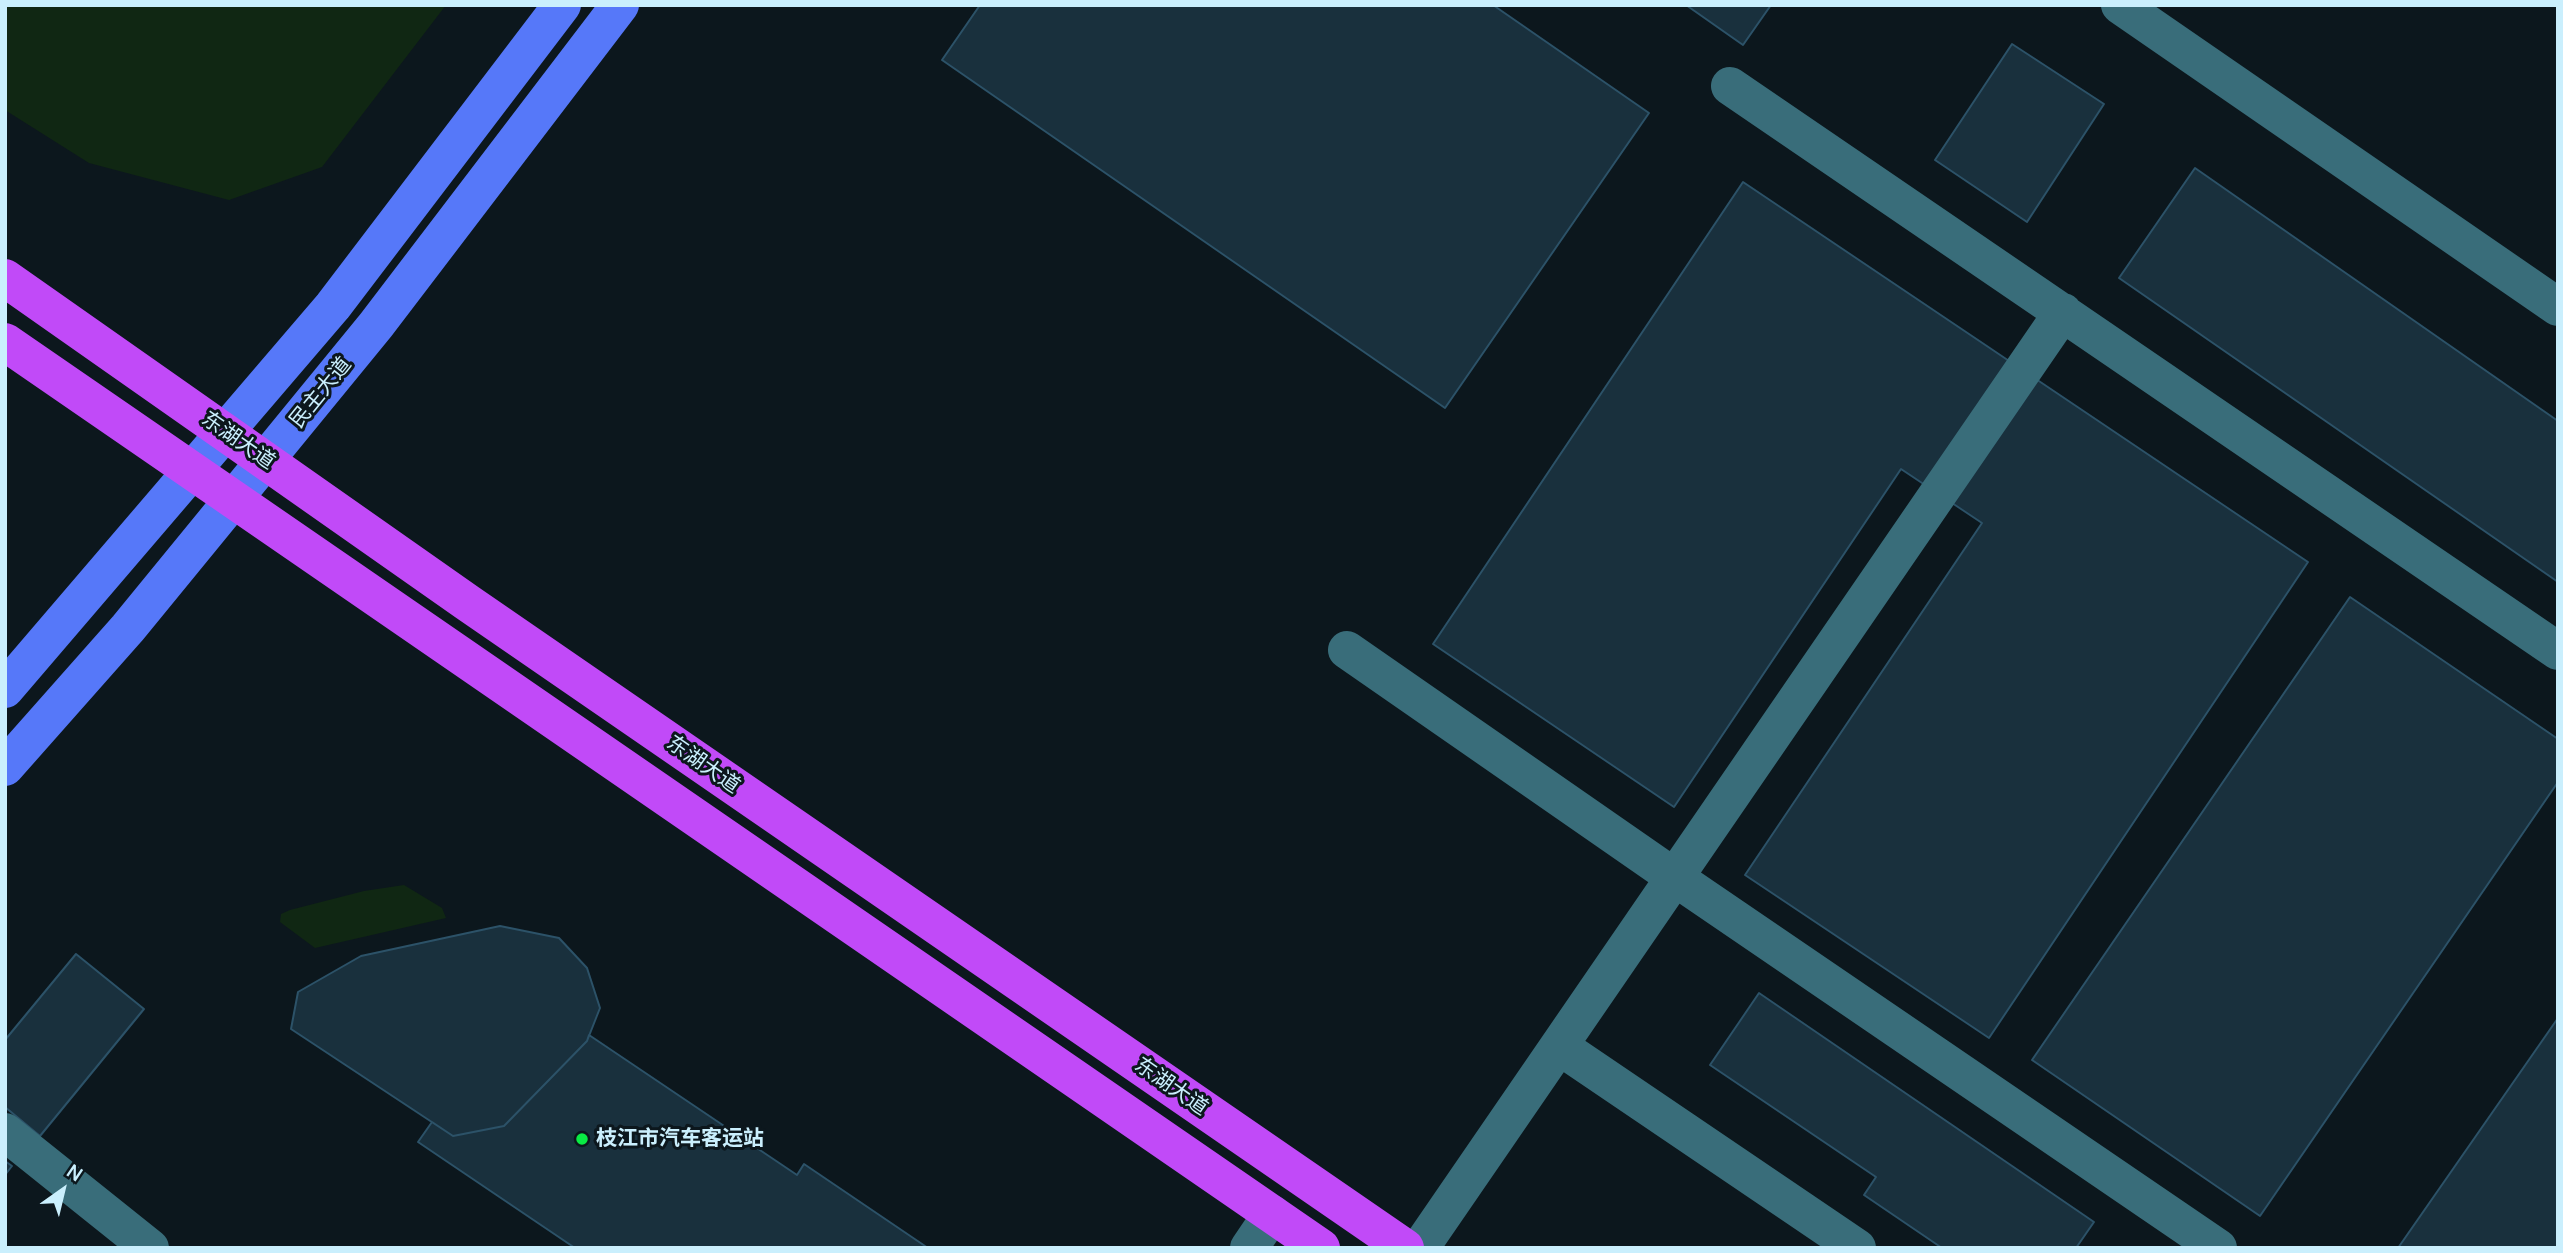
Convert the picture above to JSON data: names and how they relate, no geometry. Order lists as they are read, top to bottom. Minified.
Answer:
{"streets":{"highway":["东湖大道"],"main road":["民主大道"]},"crossings":[["民主大道","东湖大道"]],"places":["枝江市汽车客运站"],"north":"top right"}
